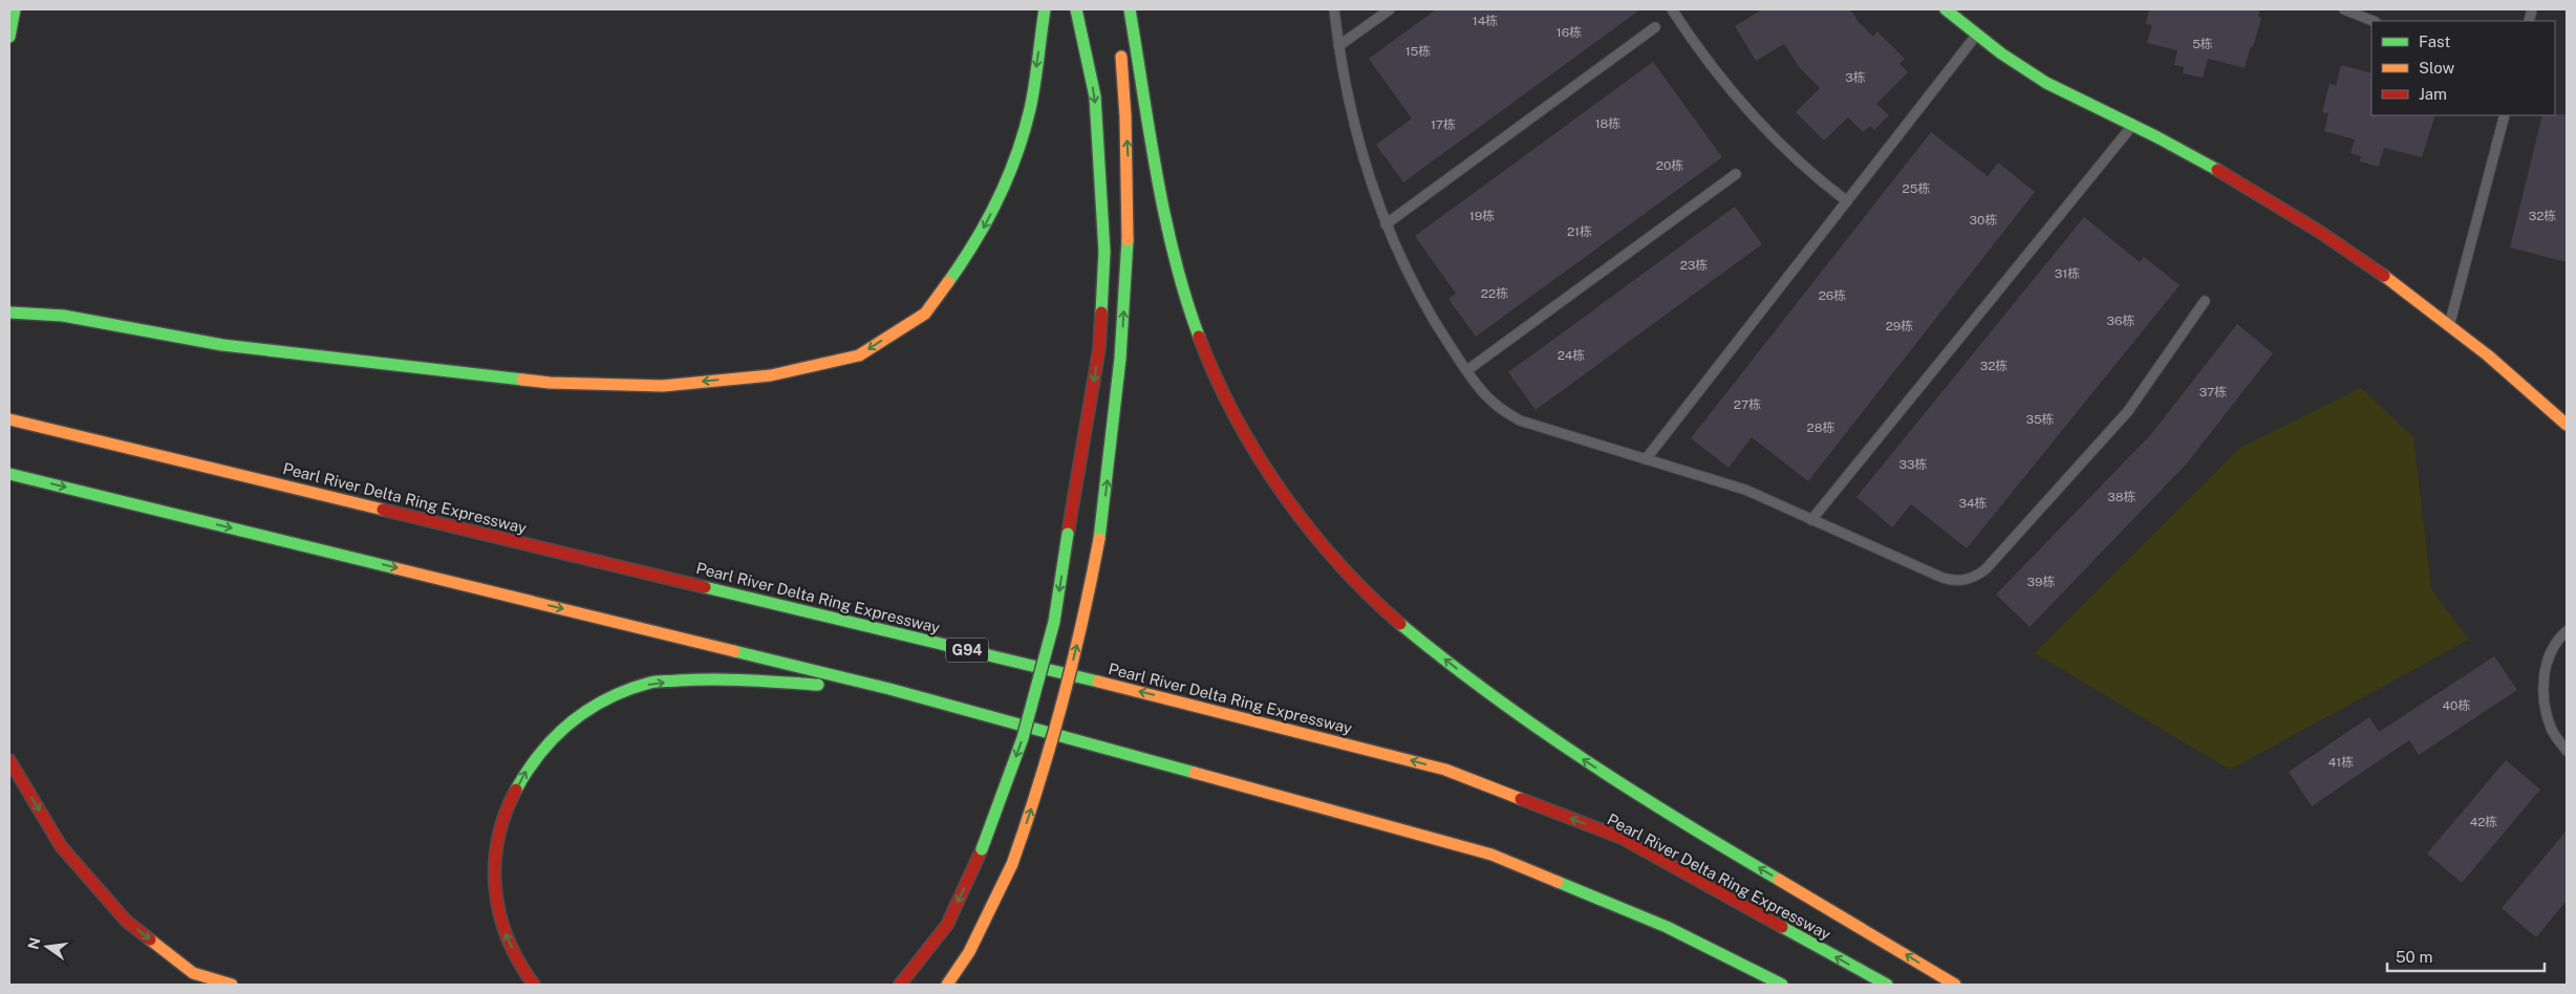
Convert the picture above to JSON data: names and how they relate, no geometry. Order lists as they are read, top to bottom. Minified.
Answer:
{"streets":{"main road":["Pearl River Delta Ring Expressway","G94"]},"house_numbers":["14栋","16栋","5栋","15栋","3栋","18栋","17栋","20栋","25栋","19栋","32栋","30栋","21栋","23栋","31栋","22栋","26栋","36栋","29栋","24栋","32栋","37栋","27栋","35栋","28栋","33栋","38栋","34栋","39栋","40栋","41栋","42栋"],"legend":["Fast","Slow","Jam"],"scale_bar":"50 m","north":"left"}
